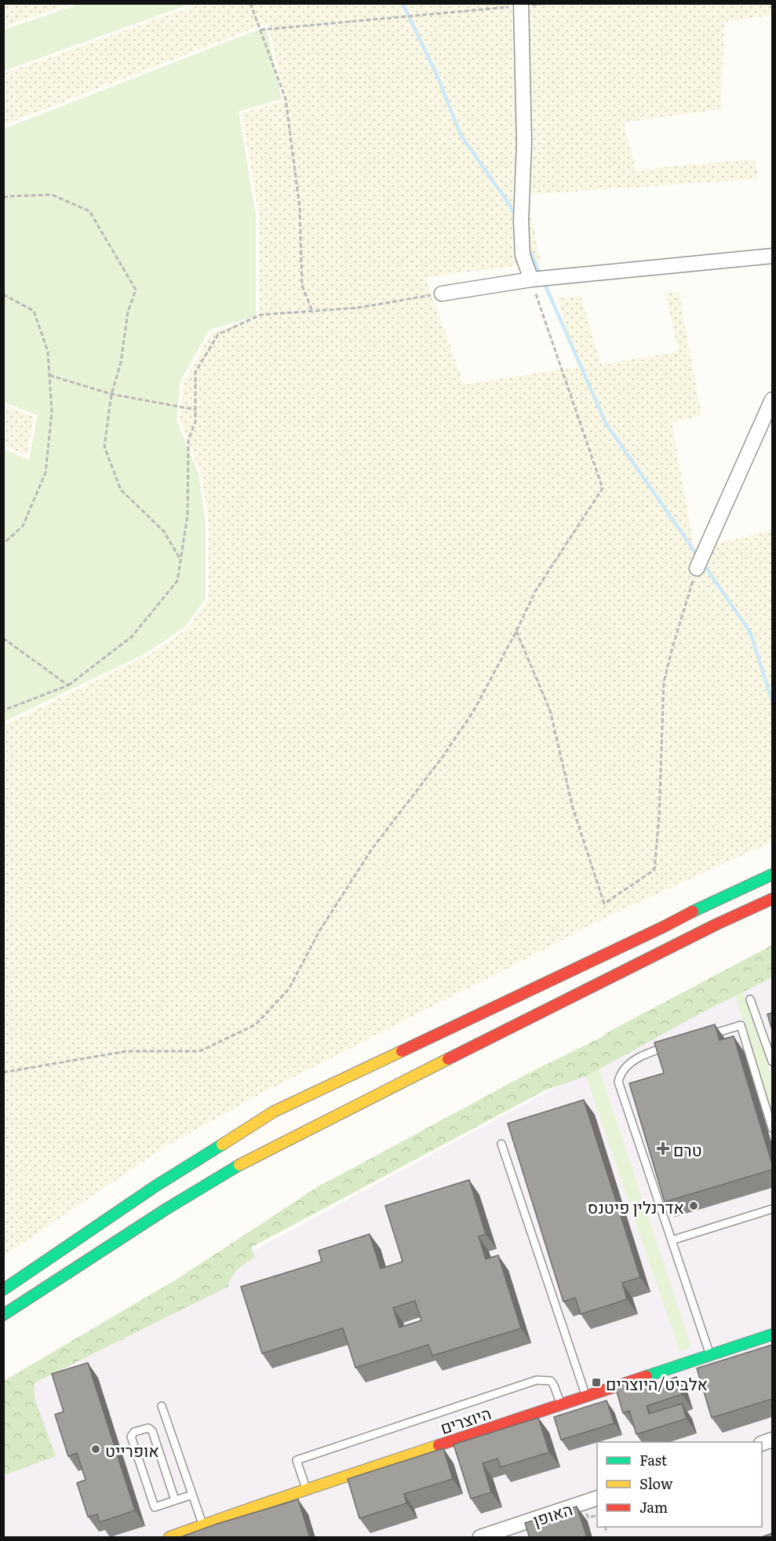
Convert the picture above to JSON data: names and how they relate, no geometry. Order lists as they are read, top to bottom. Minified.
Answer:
{"streets":{"main road":["היוצרים"],"street":["האופן"]},"places":{"health":["טרם"],"other":["אדרנלין פיטנס","אופרייט"],"transit":["אלביט/היוצרים"]},"legend":["Fast","Slow","Jam"]}
